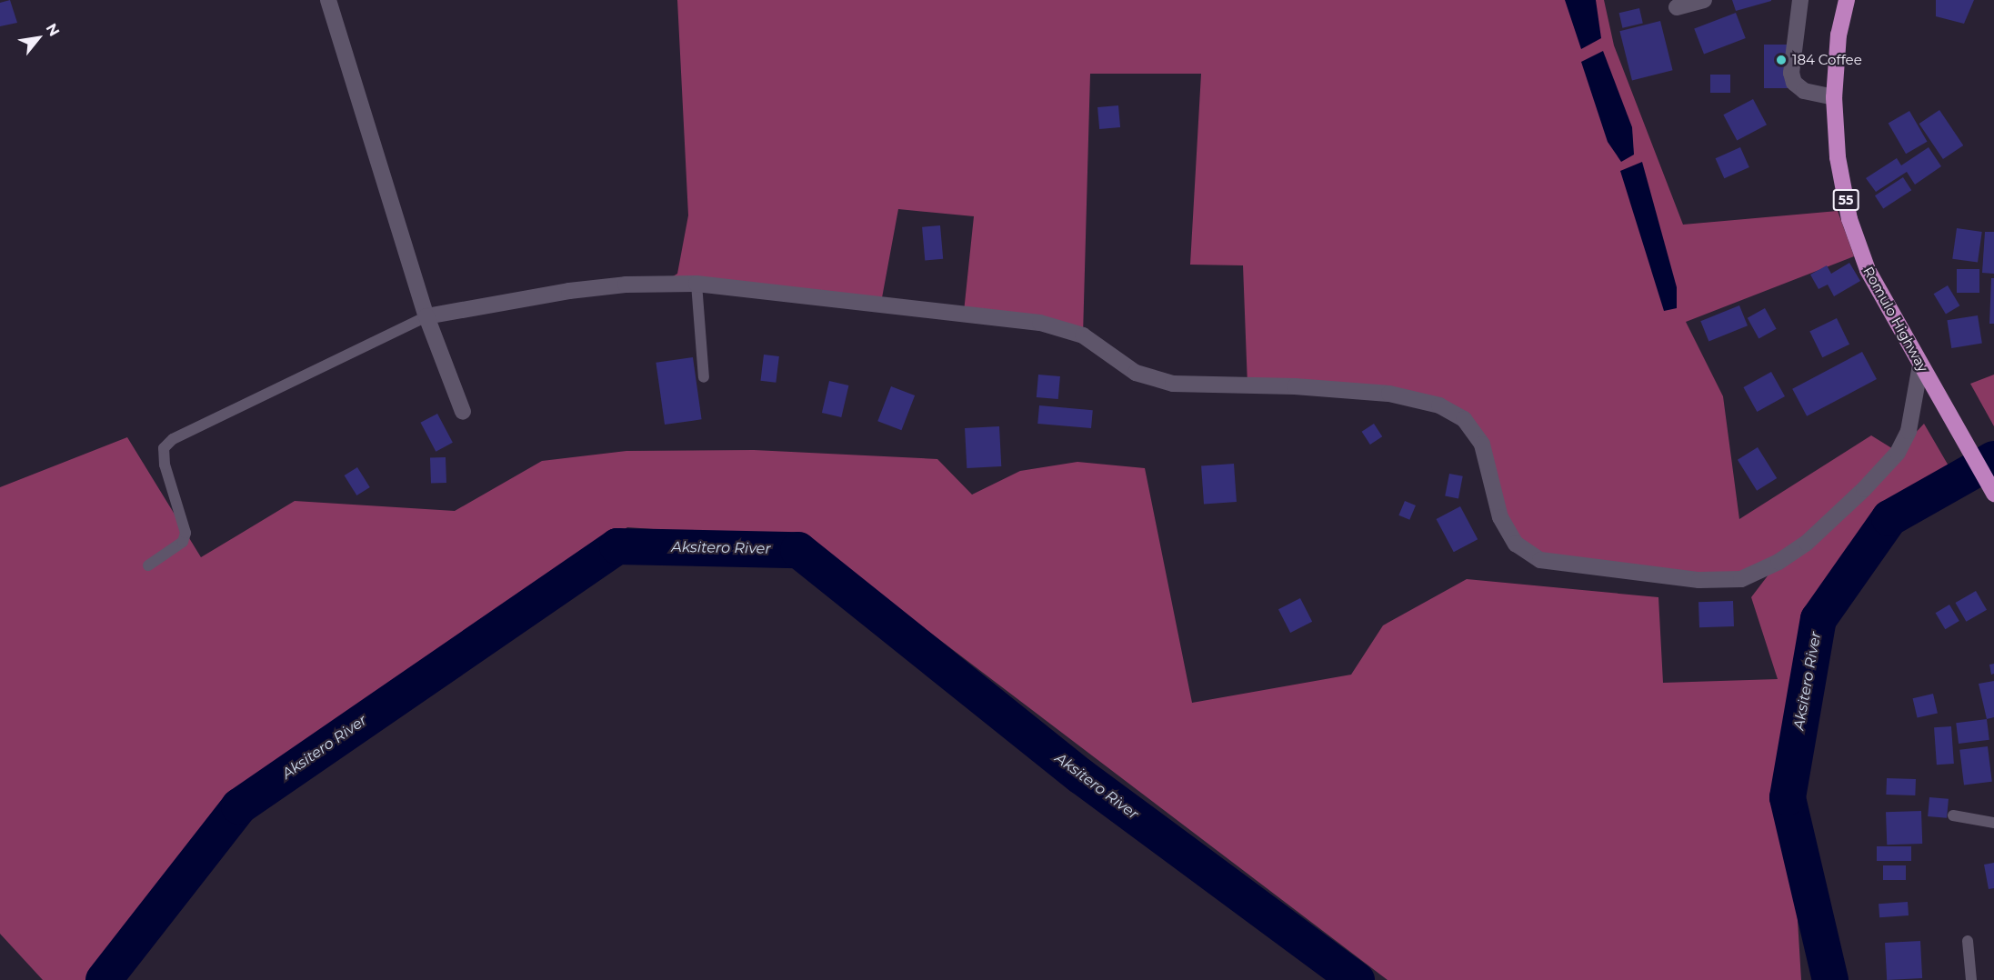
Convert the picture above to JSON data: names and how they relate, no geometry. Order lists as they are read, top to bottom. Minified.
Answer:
{"streets":{"highway":["55","Romulo Highway"]},"water":["Aksitero River"],"places":["184 Coffee"],"north":"top right"}
